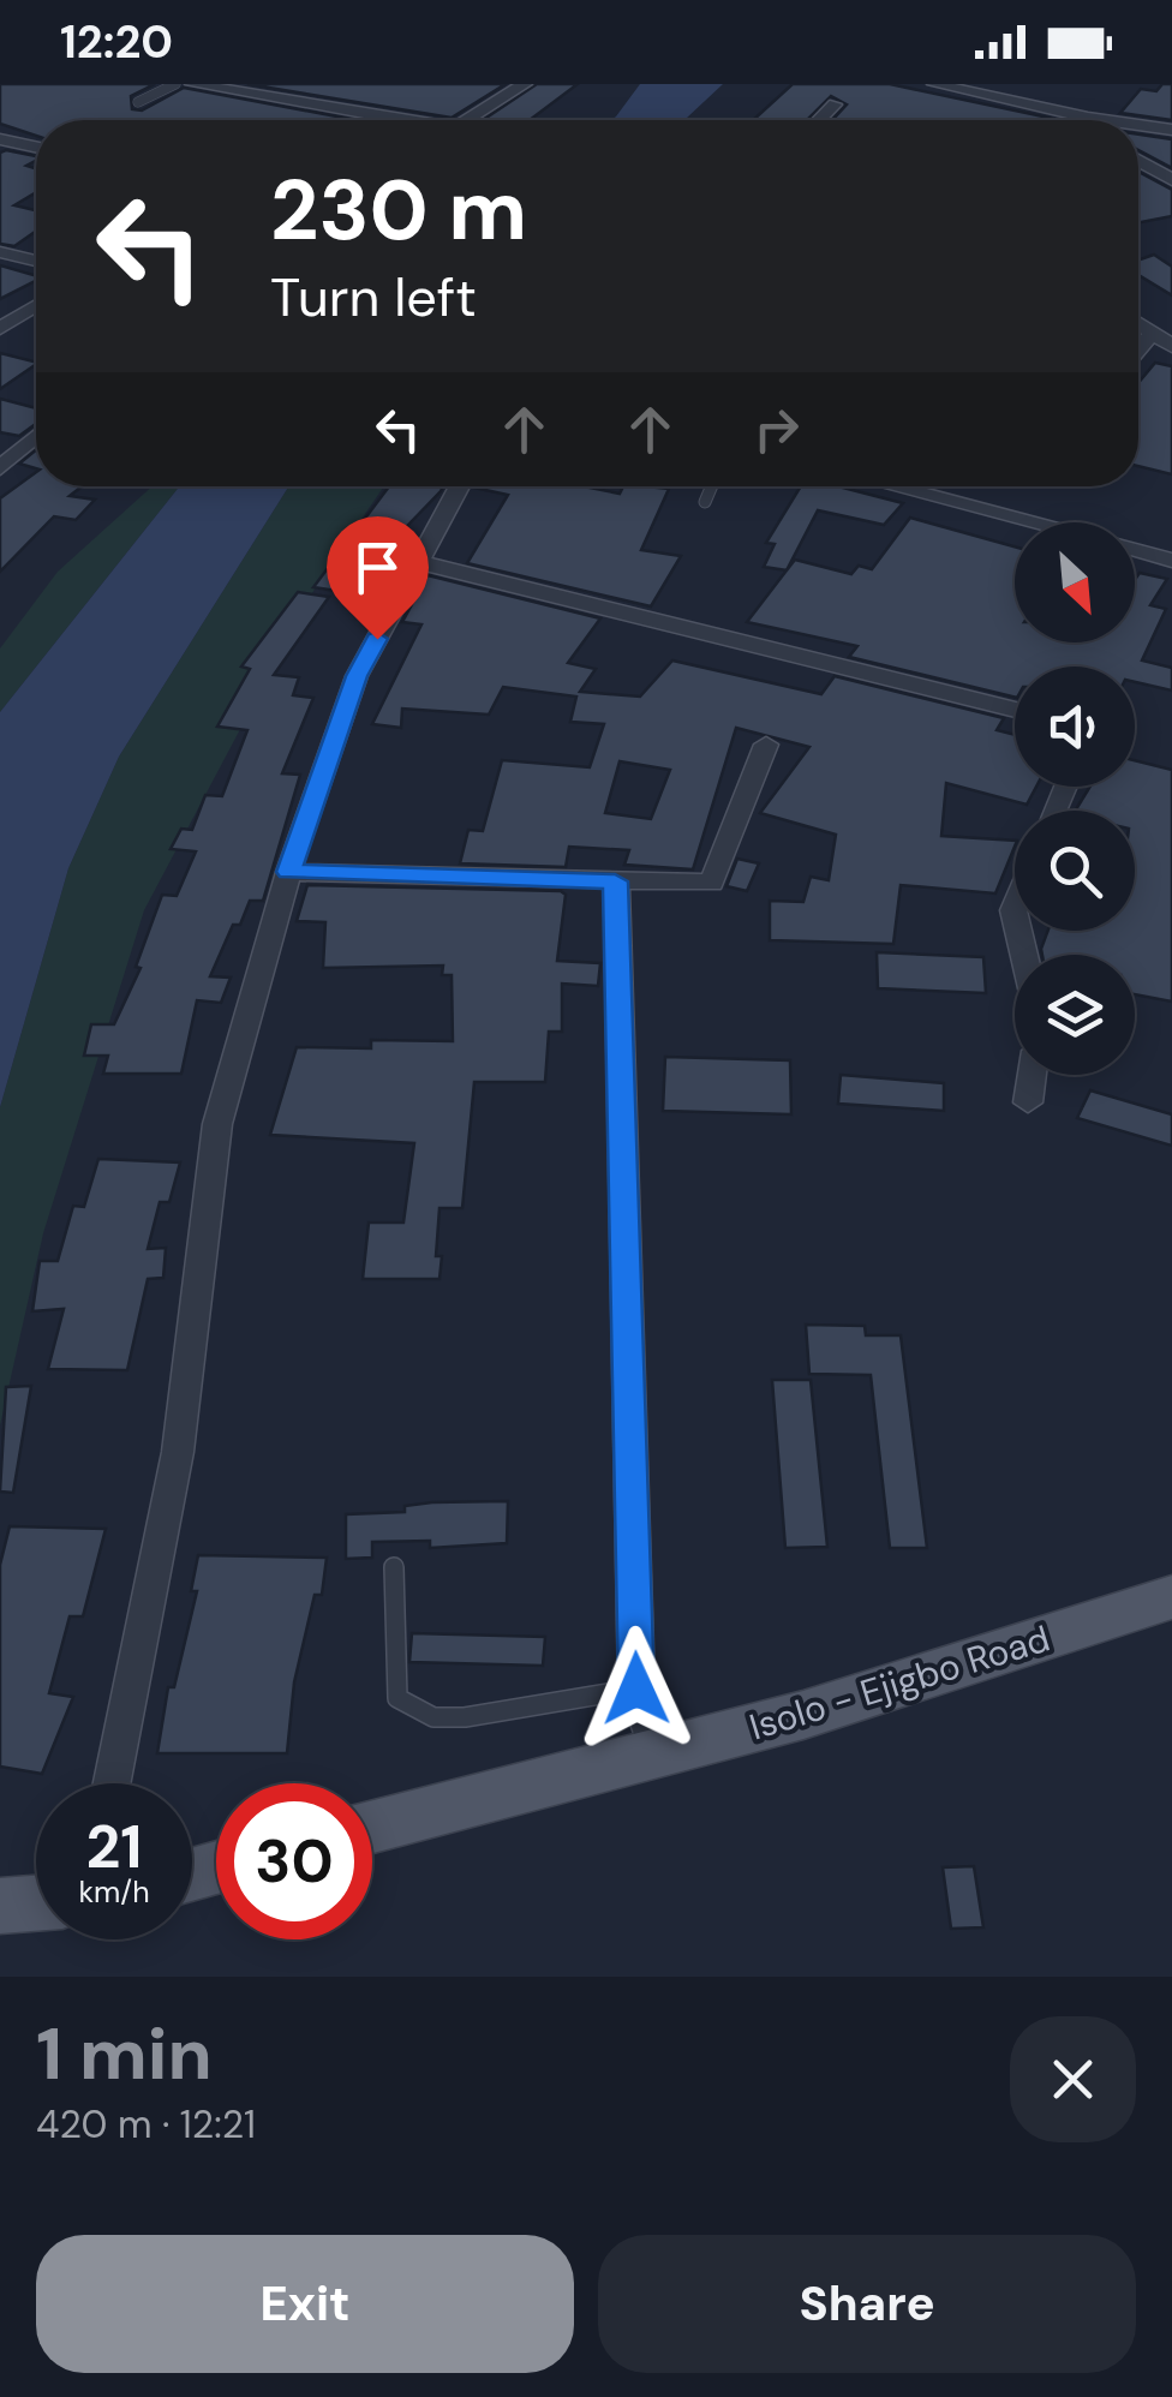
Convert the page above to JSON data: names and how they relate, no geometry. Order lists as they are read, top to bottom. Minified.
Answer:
{"streets":{"main road":["Isolo - Ejigbo Road"]},"north":"bottom right","page":{"status":"12:20","turn":["230 m","Turn left"],"speed":"21 km/h","limit":"30","heading":["1 min","420 m · 12:21"],"buttons":["Exit","Share"]}}
